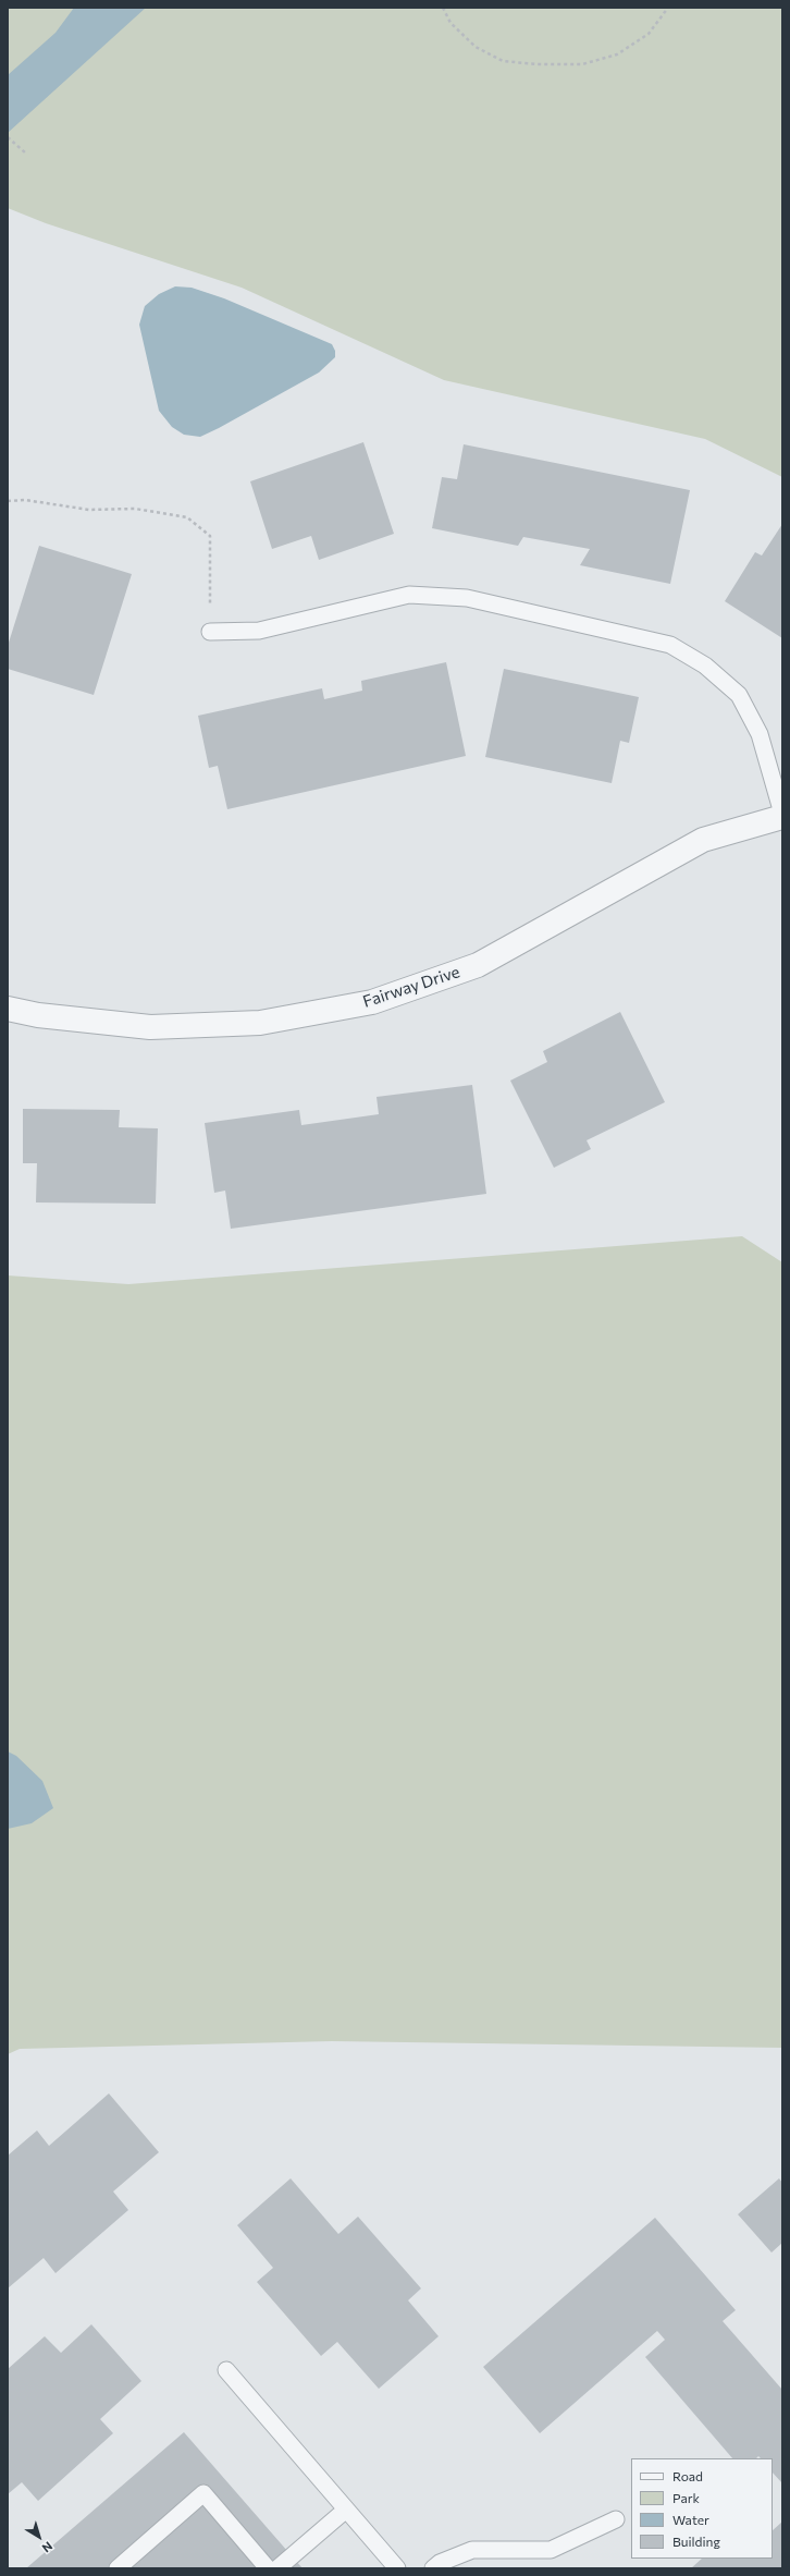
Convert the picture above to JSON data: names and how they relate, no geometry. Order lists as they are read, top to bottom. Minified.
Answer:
{"streets":{"street":["Fairway Drive"]},"legend":["Road","Park","Water","Building"],"north":"bottom right"}
